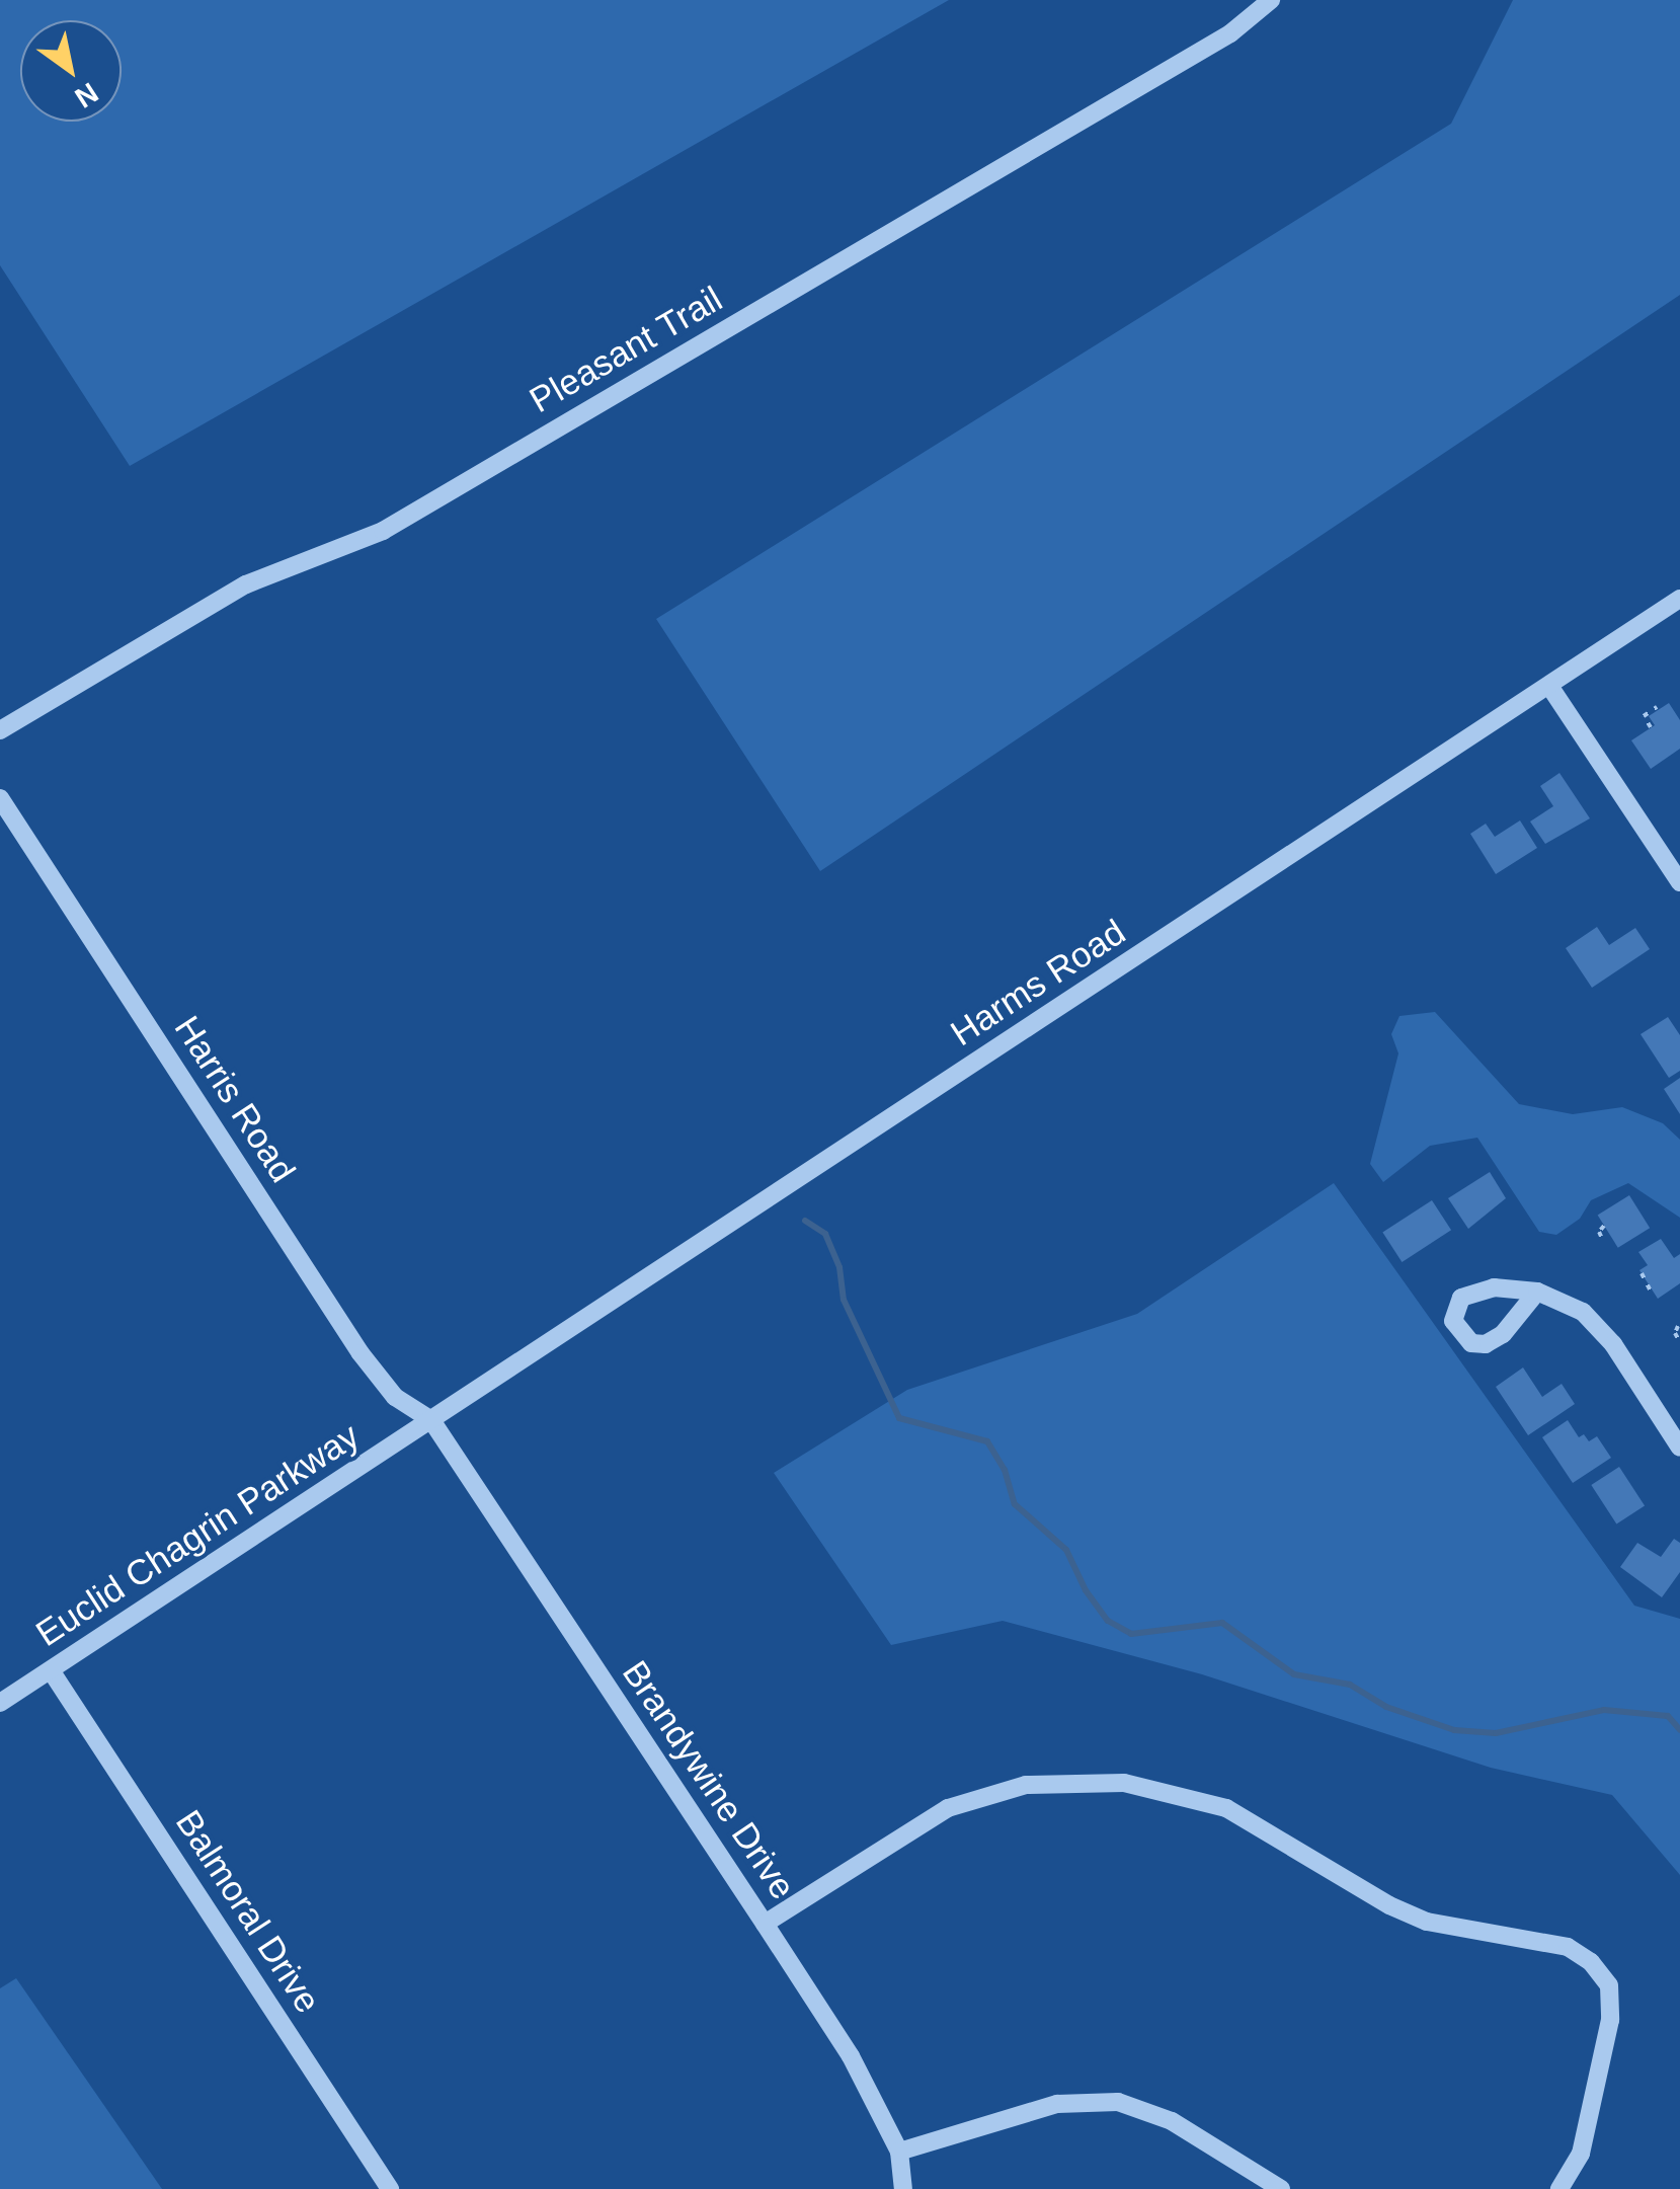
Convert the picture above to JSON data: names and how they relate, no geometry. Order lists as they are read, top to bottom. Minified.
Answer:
{"streets":{"street":["Pleasant Trail","Harms Road","Harris Road","Euclid Chagrin Parkway","Brandywine Drive","Balmoral Drive"]},"crossings":[["Harms Road","Harris Road"],["Harms Road","Euclid Chagrin Parkway"],["Harms Road","Brandywine Drive"],["Harris Road","Euclid Chagrin Parkway"],["Harris Road","Brandywine Drive"],["Euclid Chagrin Parkway","Brandywine Drive"],["Euclid Chagrin Parkway","Balmoral Drive"]],"north":"bottom right"}
